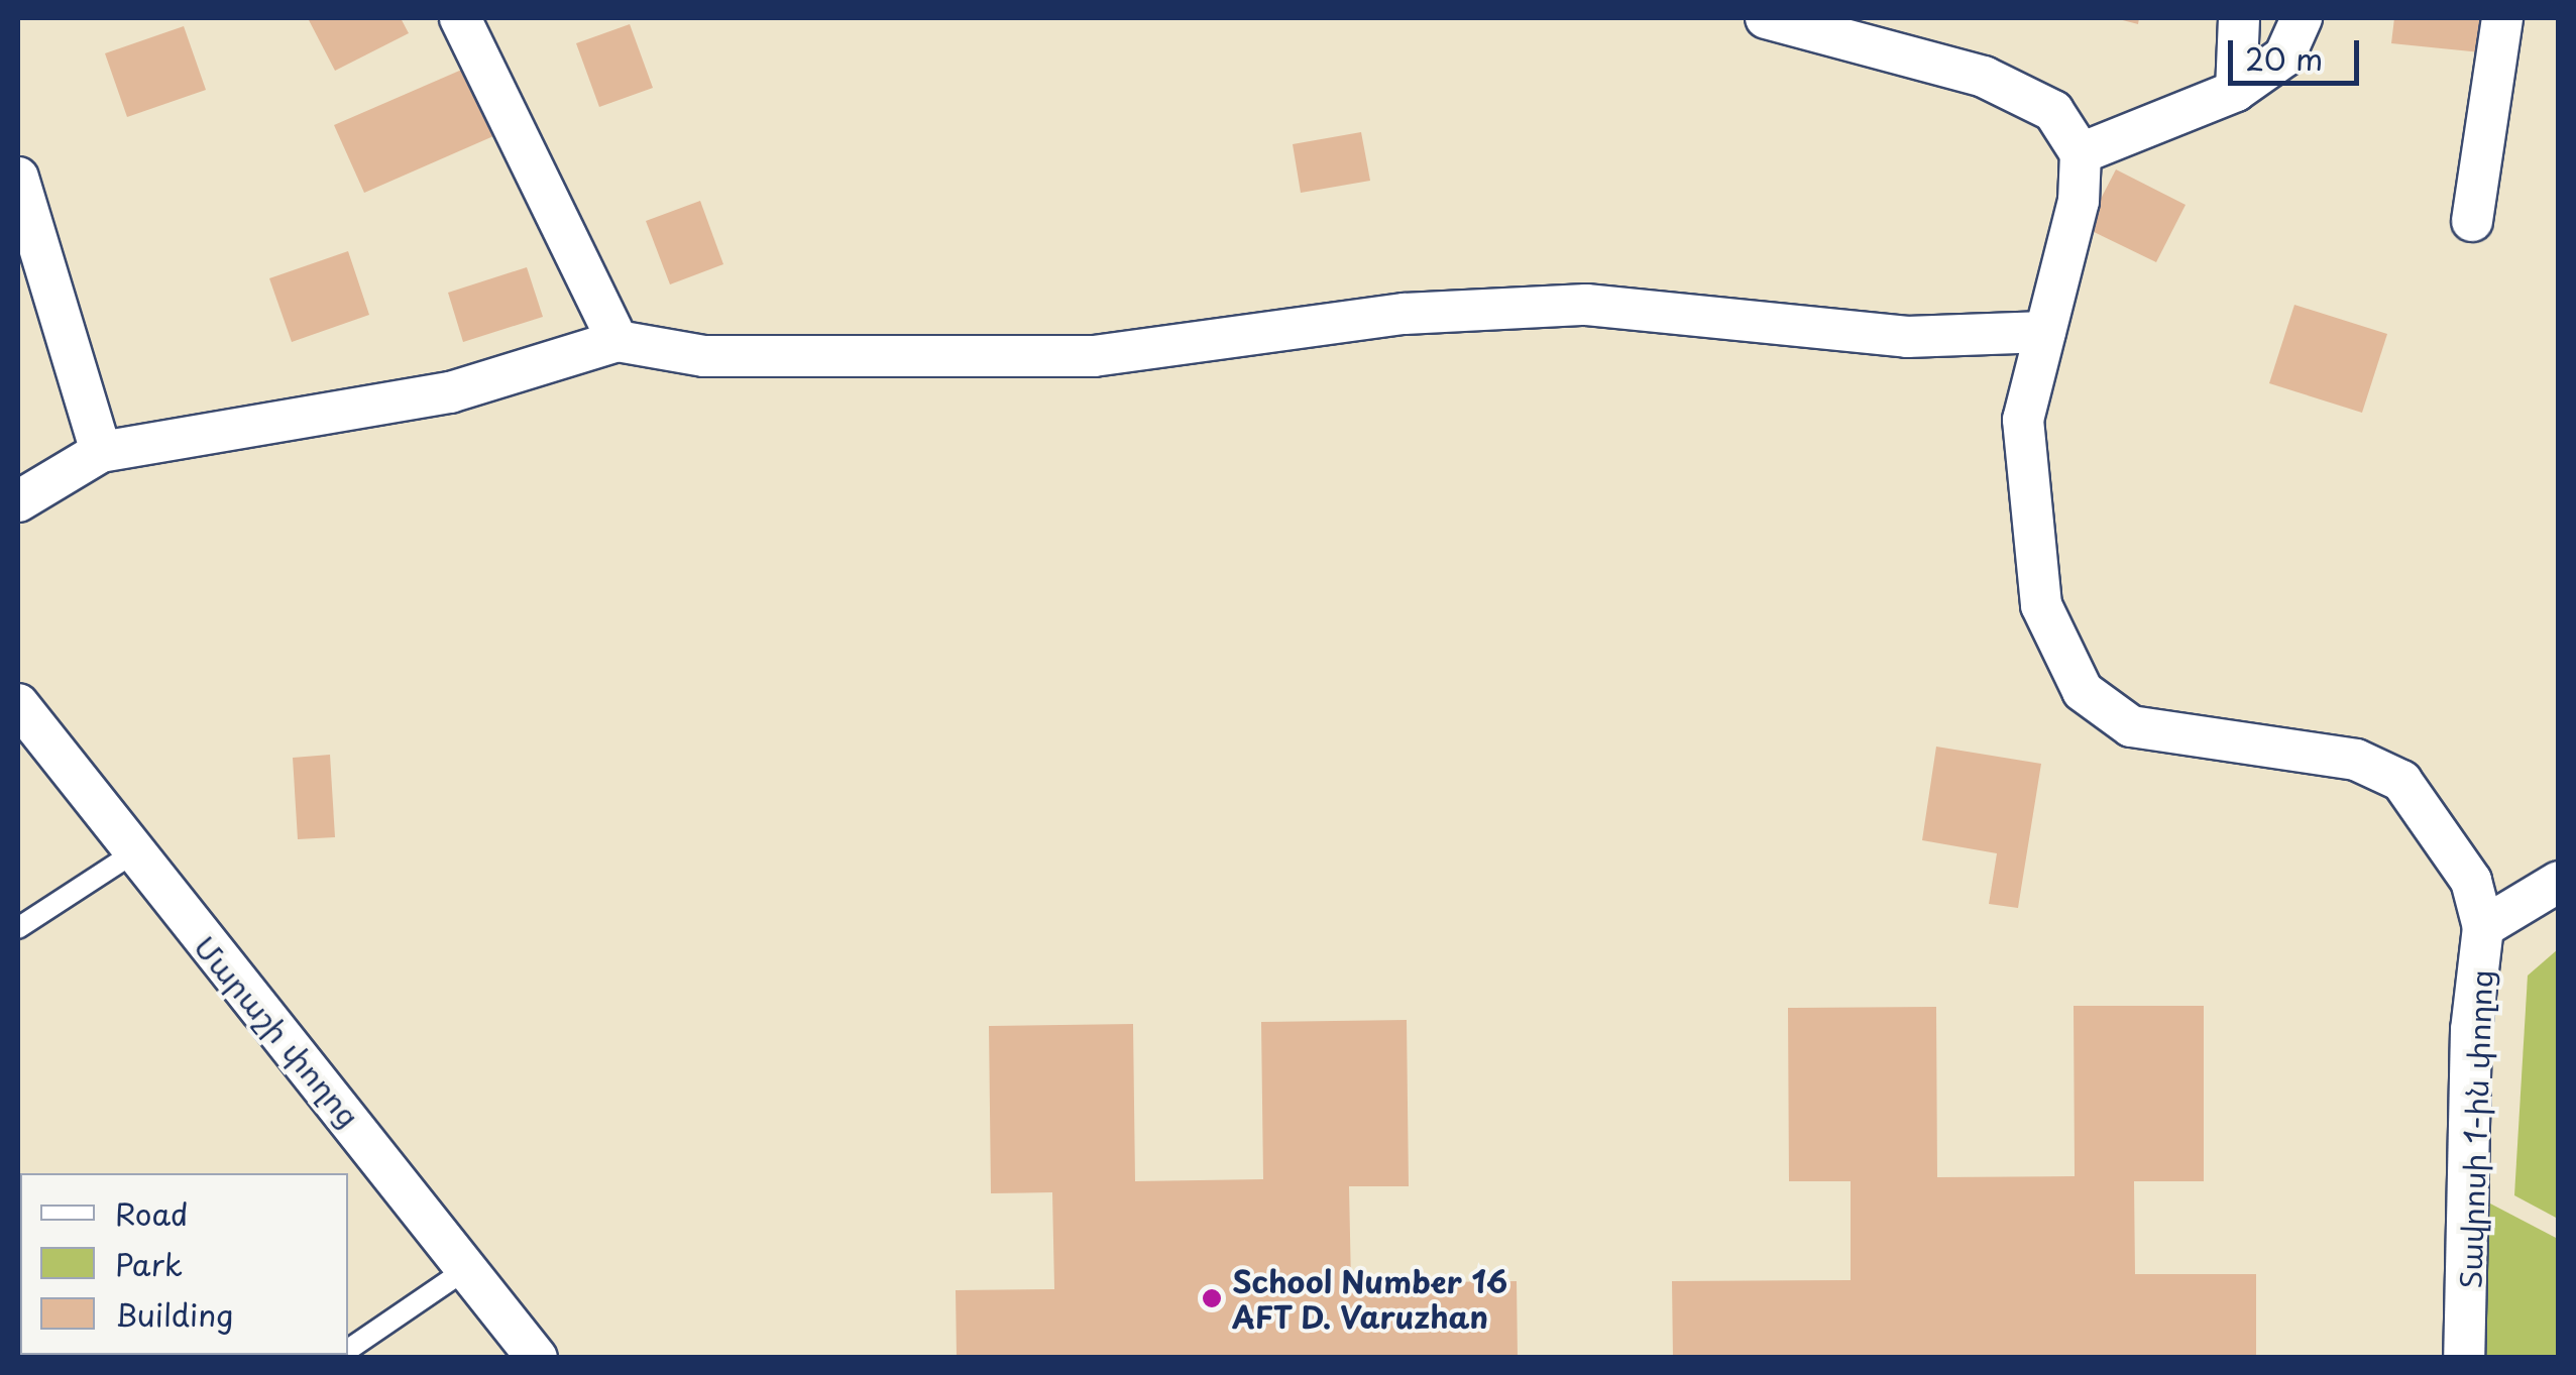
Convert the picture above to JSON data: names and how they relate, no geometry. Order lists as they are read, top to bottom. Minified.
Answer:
{"streets":{"street":["Մարաշի փողոց","Տավրոսի 1-ին փողոց"]},"places":["School Number 16 AFT D. Varuzhan"],"legend":["Road","Park","Building"],"scale_bar":"20 m"}
